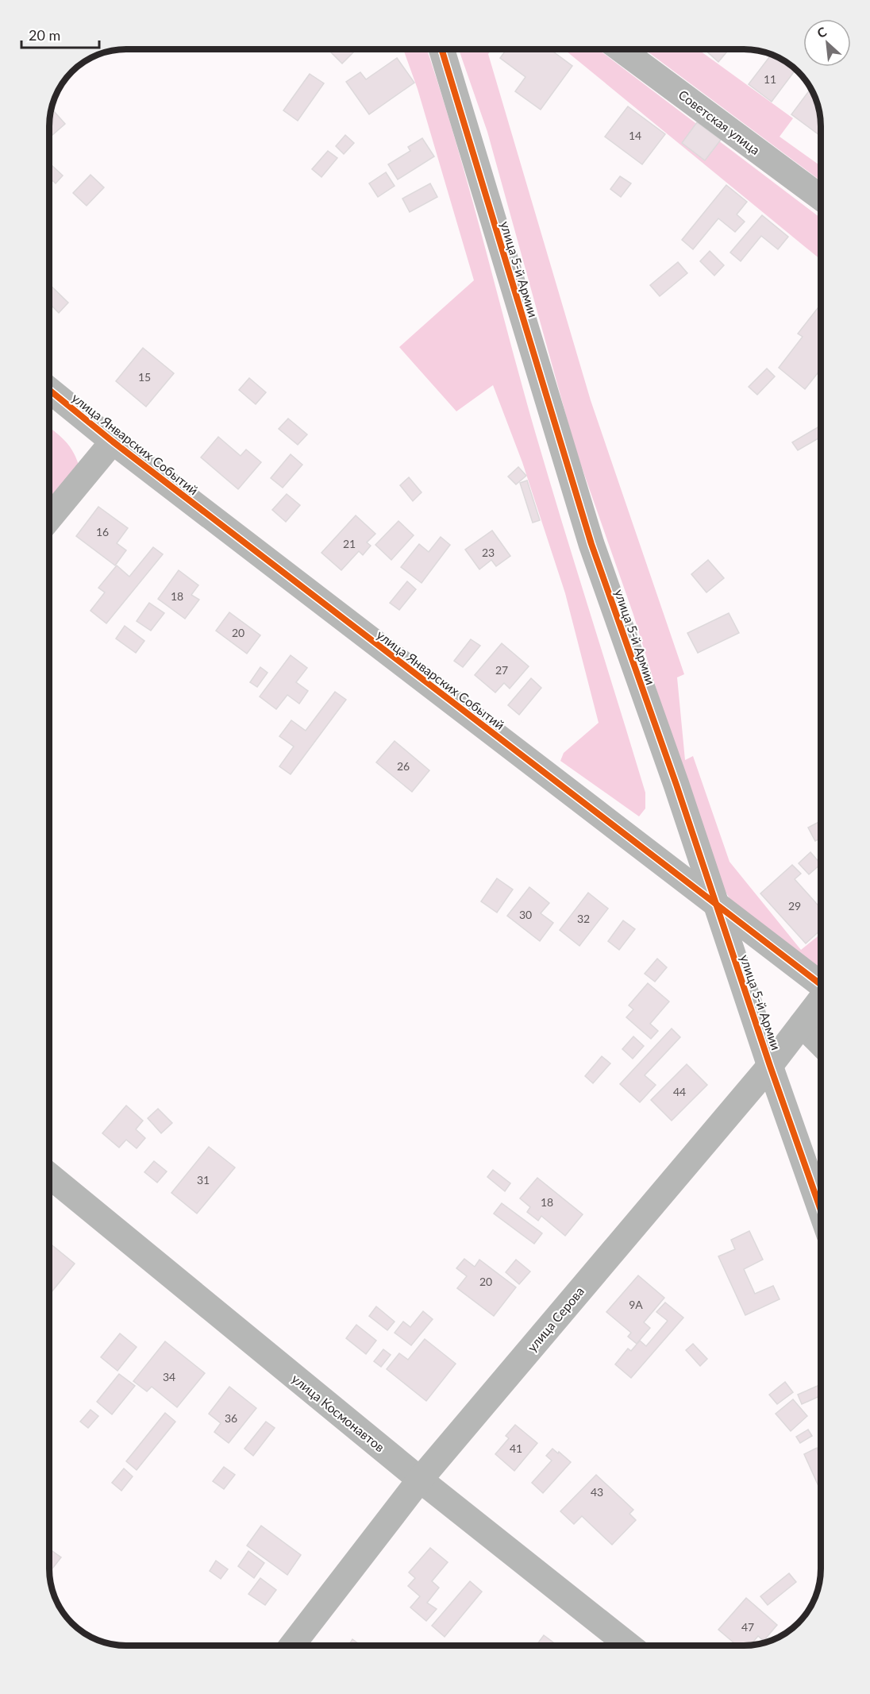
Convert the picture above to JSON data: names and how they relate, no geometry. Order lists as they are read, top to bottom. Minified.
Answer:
{"streets":{"street":["Советская улица","улица 5-й Армии","улица Январских Событий","улица Серова","улица Космонавтов"]},"crossings":[["улица 5-й Армии","улица Январских Событий"],["улица 5-й Армии","улица Серова"],["улица Серова","улица Космонавтов"]],"house_numbers":["11","14","15","16","21","23","18","20","27","26","29","30","32","44","31","18","20","9А","34","36","41","43","47"],"scale_bar":"20 m","north":"top left"}
